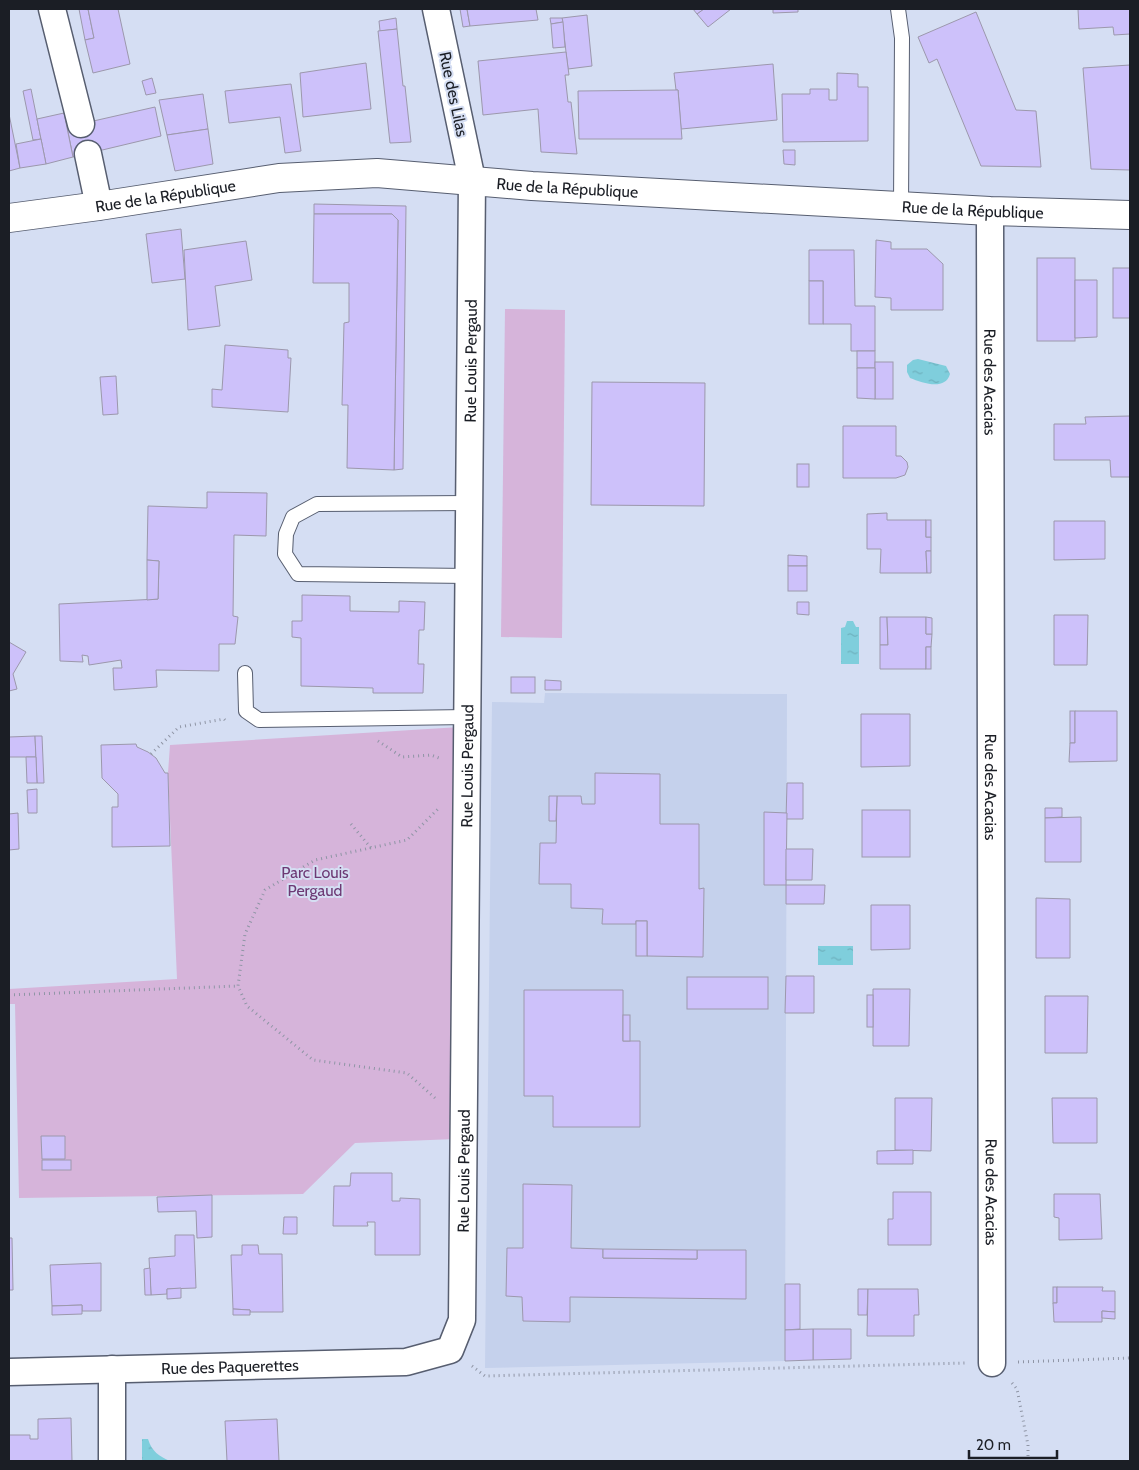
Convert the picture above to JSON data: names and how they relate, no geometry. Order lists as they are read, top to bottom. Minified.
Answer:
{"streets":{"street":["Rue des Lilas","Rue de la République","Rue Louis Pergaud","Rue des Acacias","Rue des Paquerettes"]},"crossings":[["Rue des Lilas","Rue de la République"],["Rue des Lilas","Rue Louis Pergaud"],["Rue de la République","Rue Louis Pergaud"],["Rue de la République","Rue des Acacias"],["Rue Louis Pergaud","Rue des Paquerettes"]],"parks":["Parc Louis Pergaud"],"scale_bar":"20 m"}
